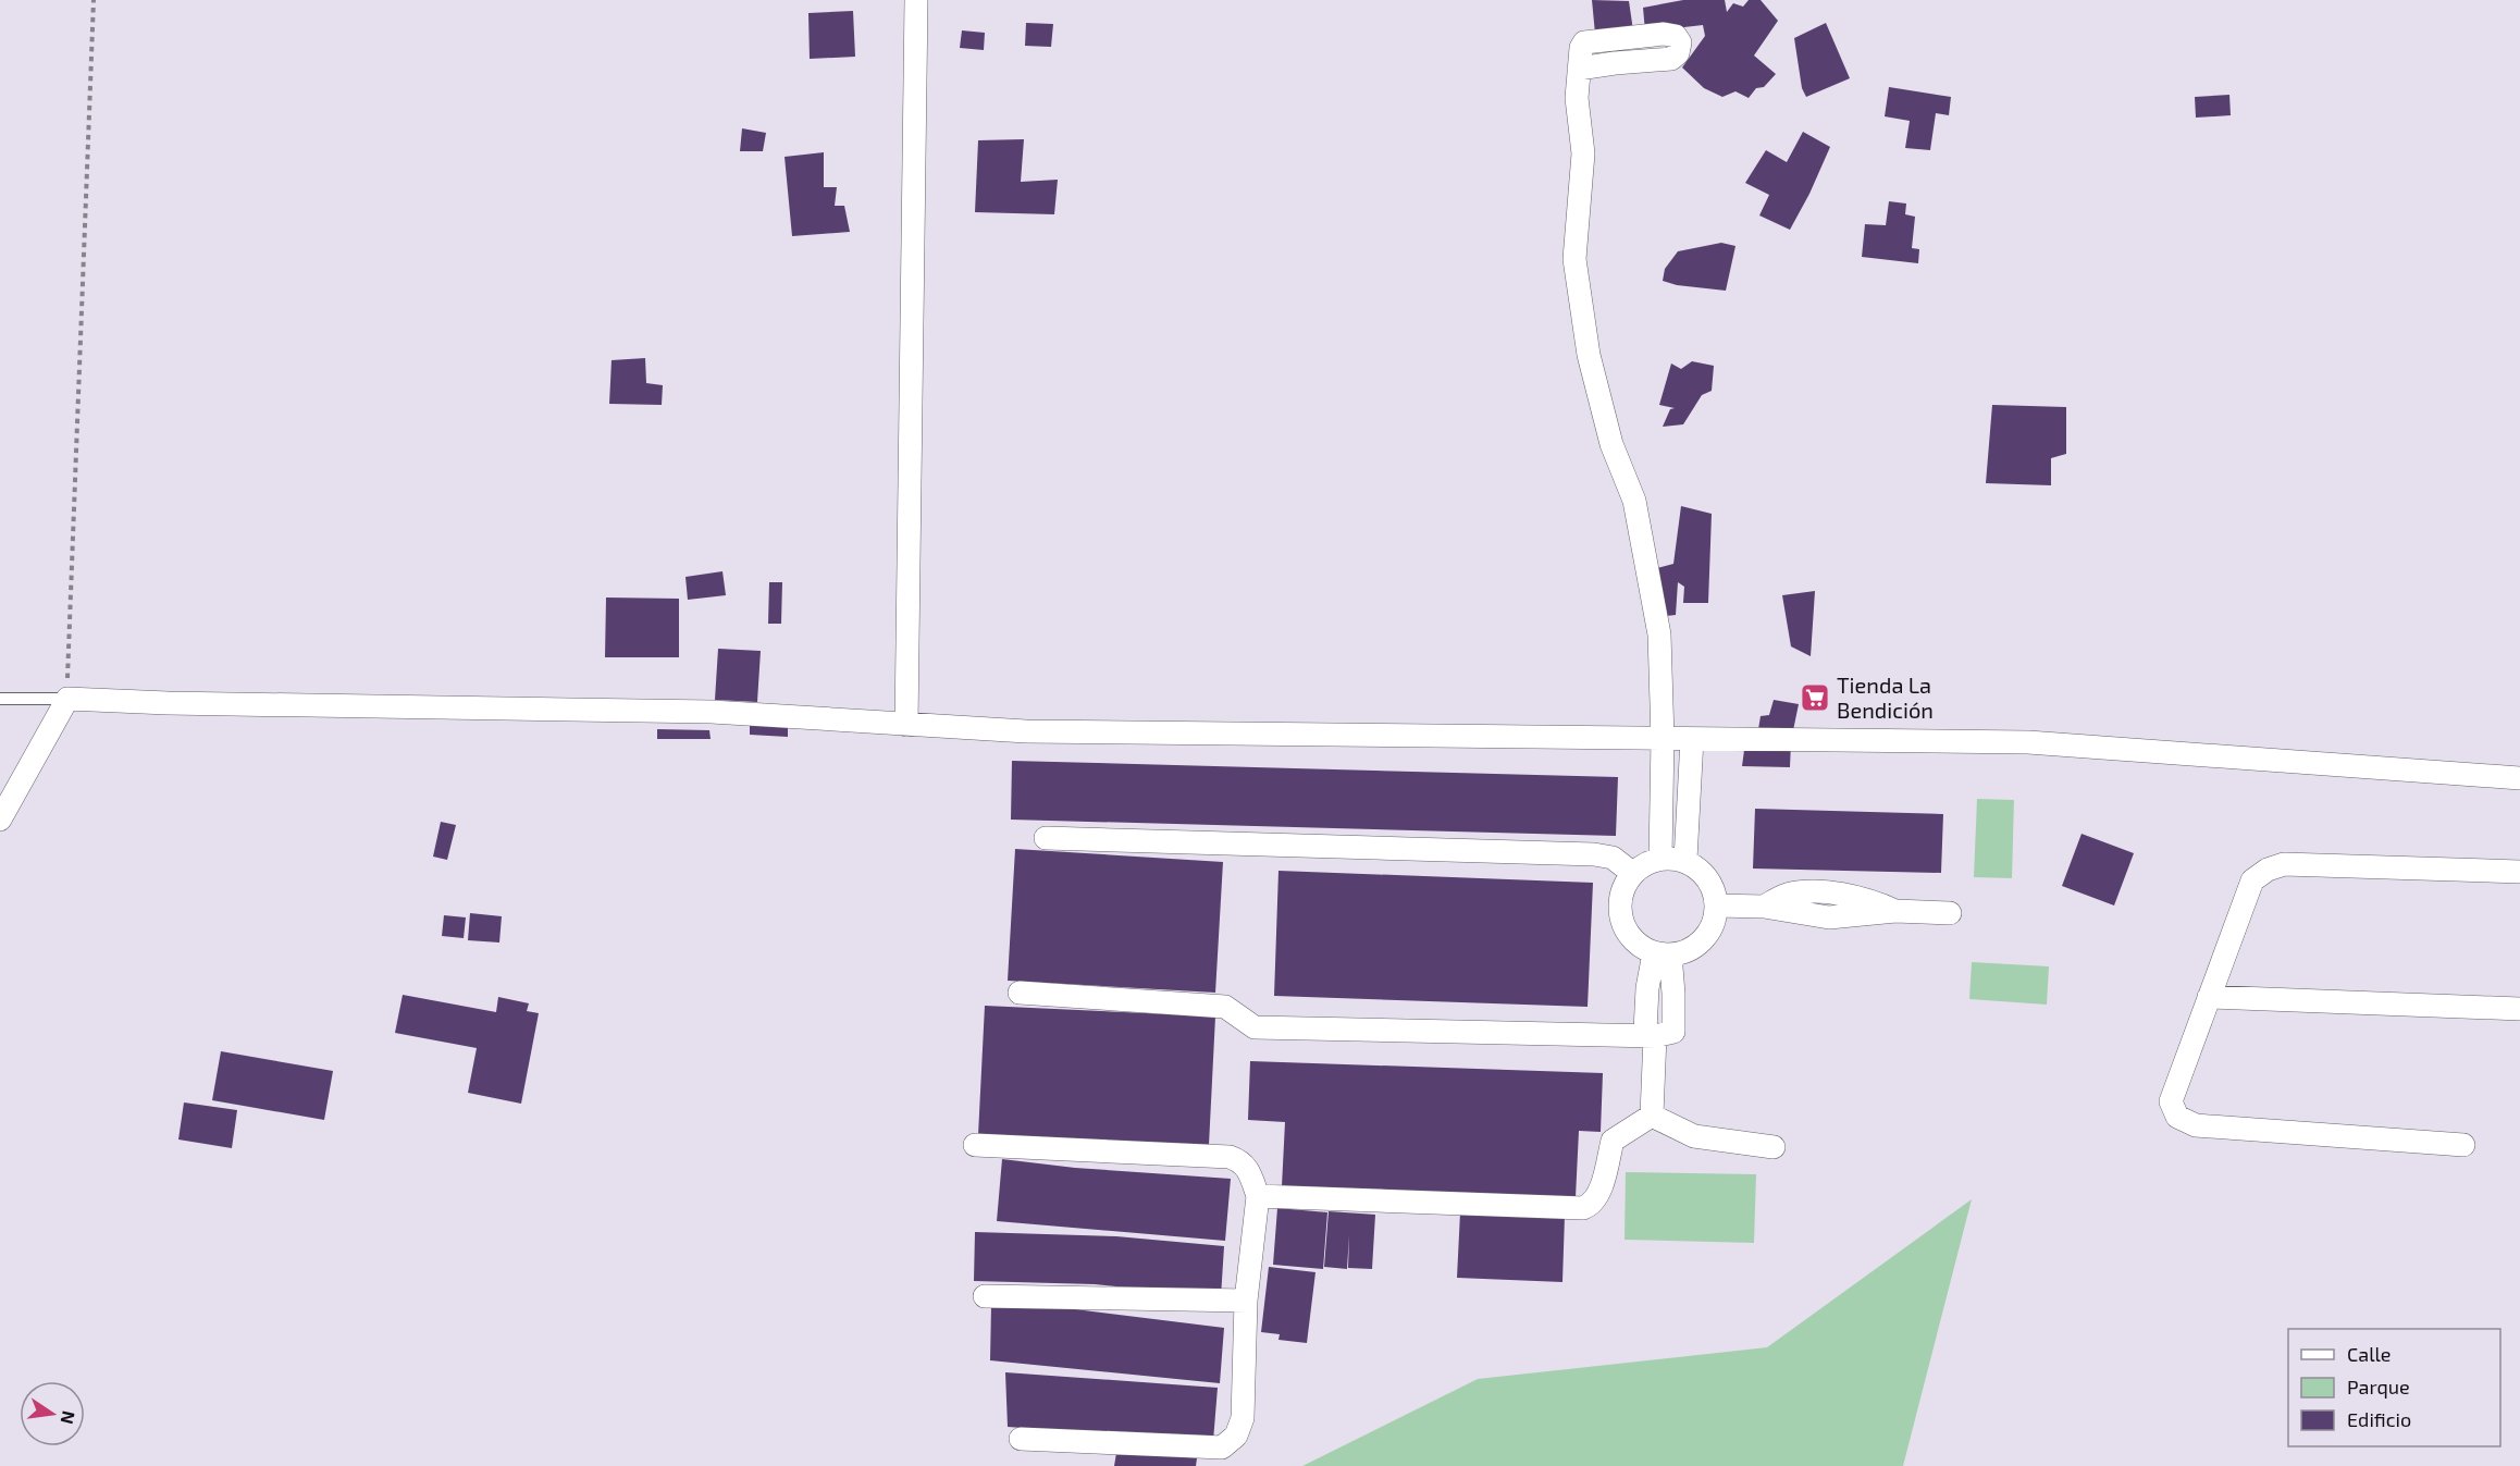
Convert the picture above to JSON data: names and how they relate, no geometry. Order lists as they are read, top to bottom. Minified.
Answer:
{"places":{"supermarket":["Tienda La Bendición"]},"legend":["Calle","Parque","Edificio"],"north":"right"}
